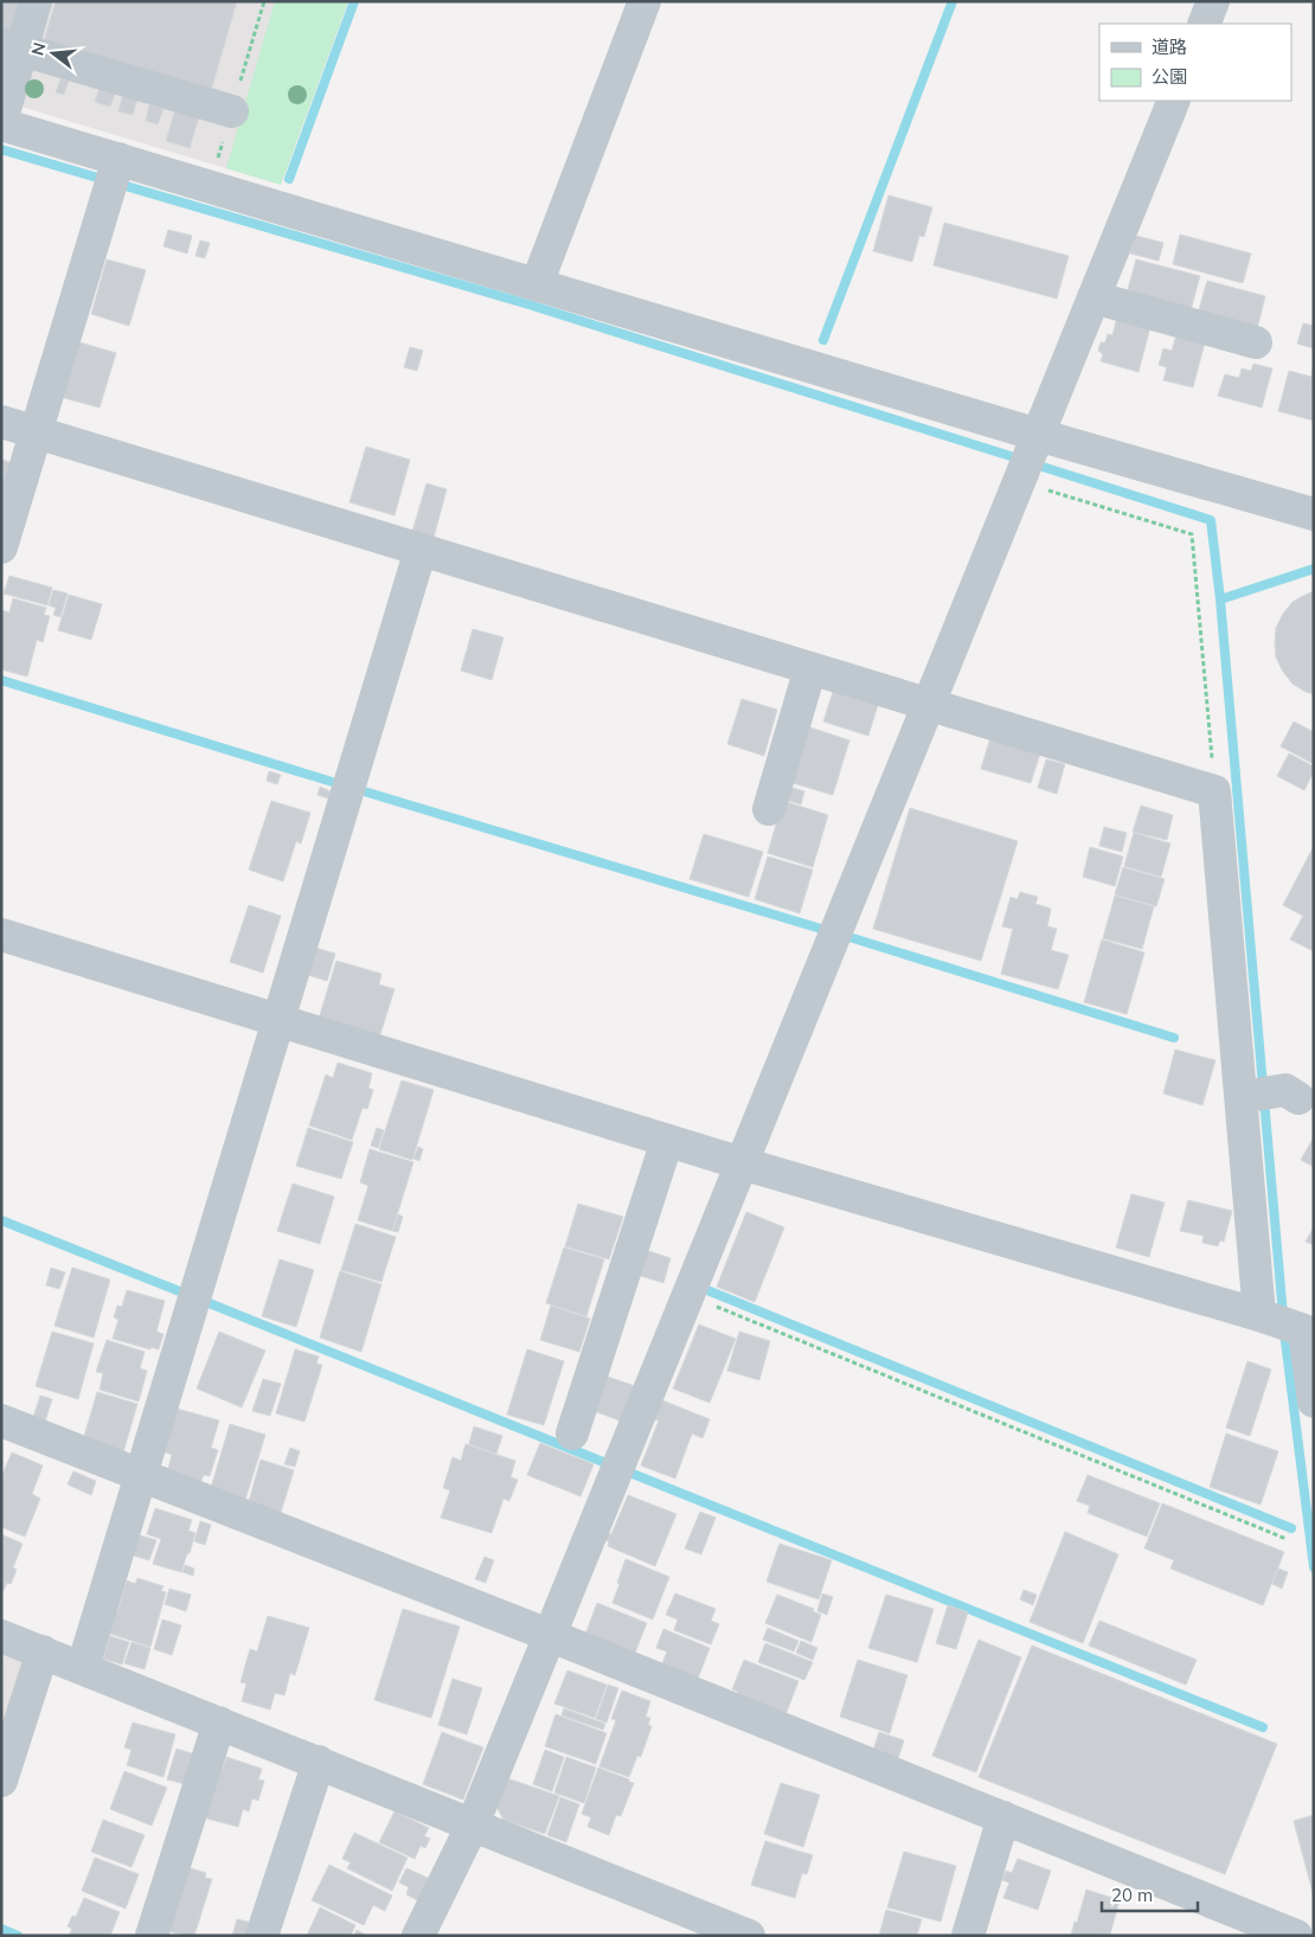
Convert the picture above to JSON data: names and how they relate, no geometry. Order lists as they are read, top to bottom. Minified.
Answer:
{"legend":["道路","公園"],"scale_bar":"20 m","north":"left"}
